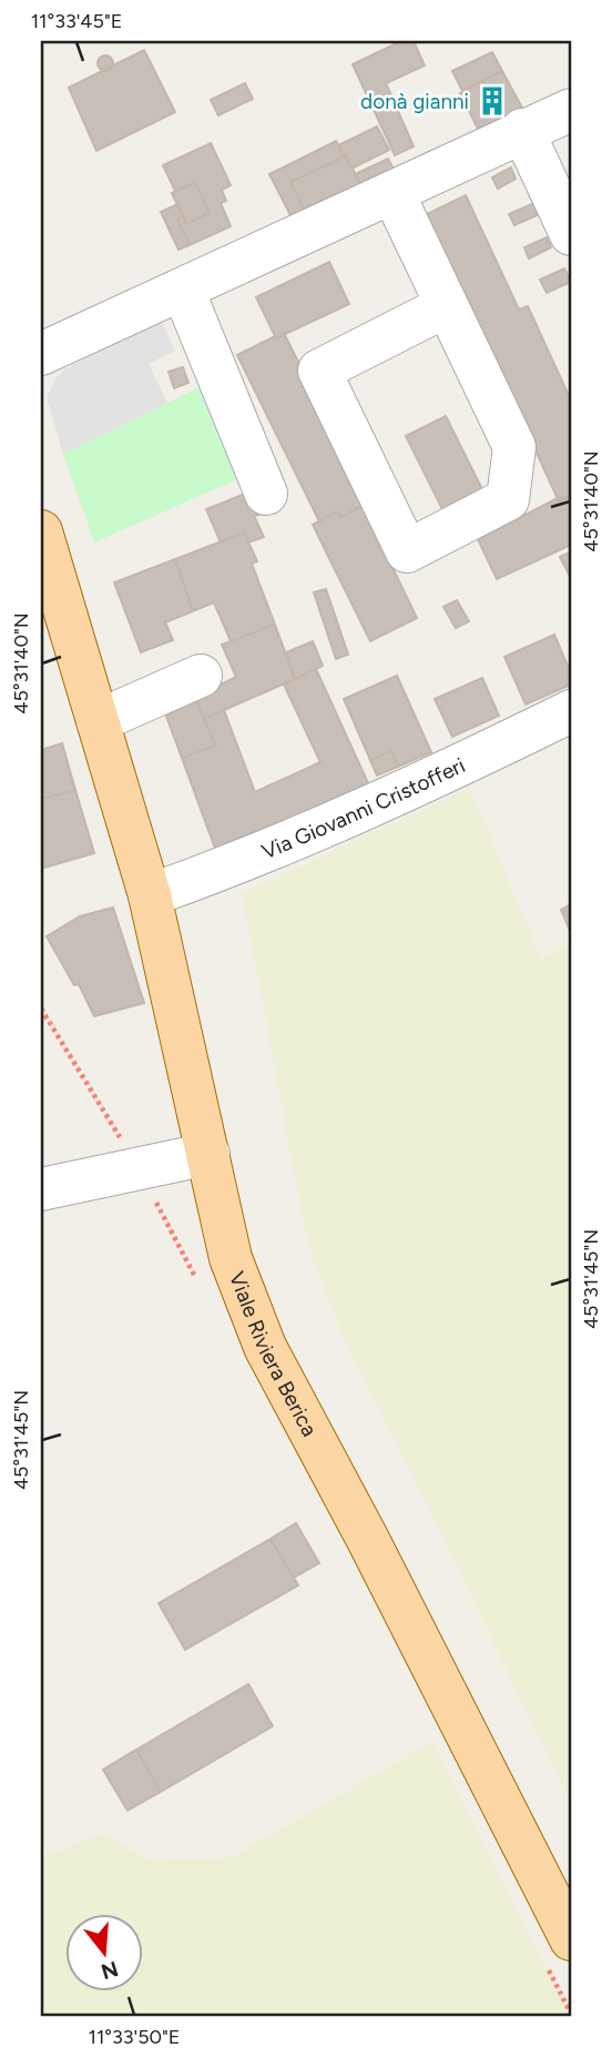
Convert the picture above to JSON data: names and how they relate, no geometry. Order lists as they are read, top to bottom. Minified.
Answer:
{"streets":{"main road":["Viale Riviera Berica"],"street":["Via Giovanni Cristofferi"]},"crossings":[["Via Giovanni Cristofferi","Viale Riviera Berica"]],"places":{"building":["donà gianni"]},"north":"bottom","coordinates":["11°33'45\"E","45°31'40\"N","45°31'45\"N","11°33'50\"E"]}
